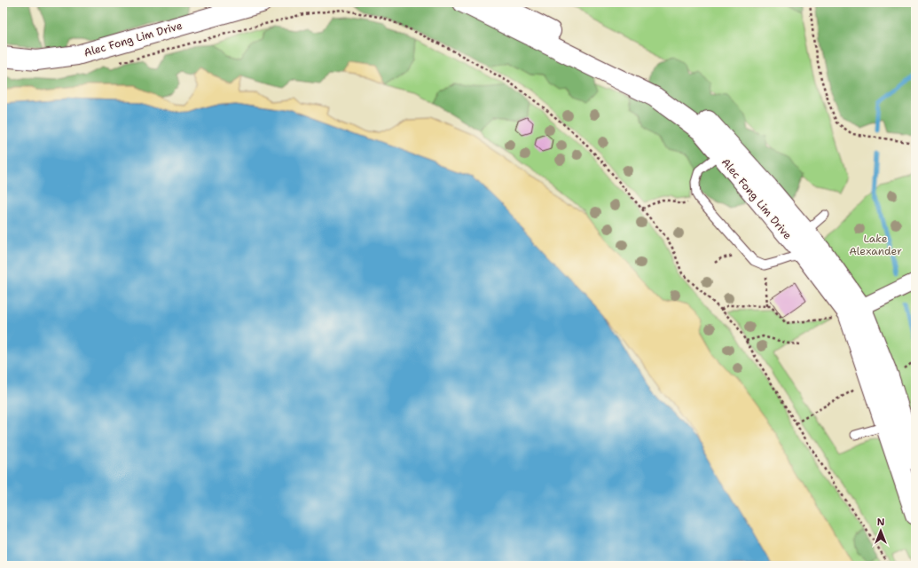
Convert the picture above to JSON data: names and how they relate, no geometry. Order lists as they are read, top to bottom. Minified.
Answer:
{"streets":{"street":["Alec Fong Lim Drive"]},"parks":["Lake Alexander"],"north":"top"}
